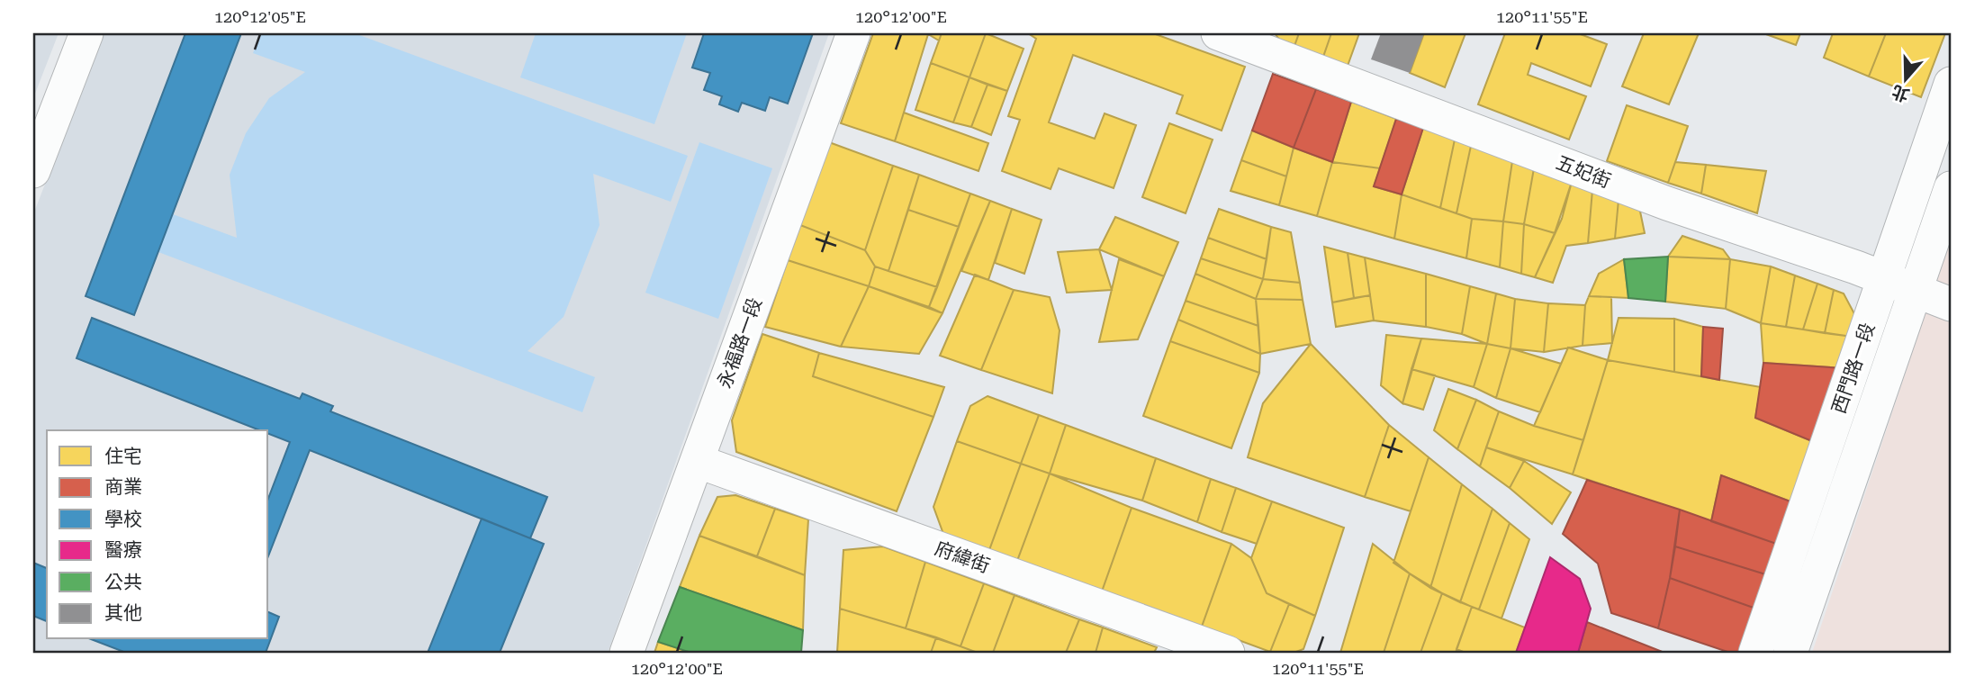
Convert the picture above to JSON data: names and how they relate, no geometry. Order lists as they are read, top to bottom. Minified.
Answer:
{"streets":{"street":["五妃街","永福路一段","西門路一段","府緯街"]},"crossings":[["五妃街","西門路一段"],["永福路一段","府緯街"]],"legend":["住宅","商業","學校","醫療","公共","其他"],"north":"bottom","coordinates":["120°12'05\"E","120°12'00\"E","120°11'55\"E"]}
